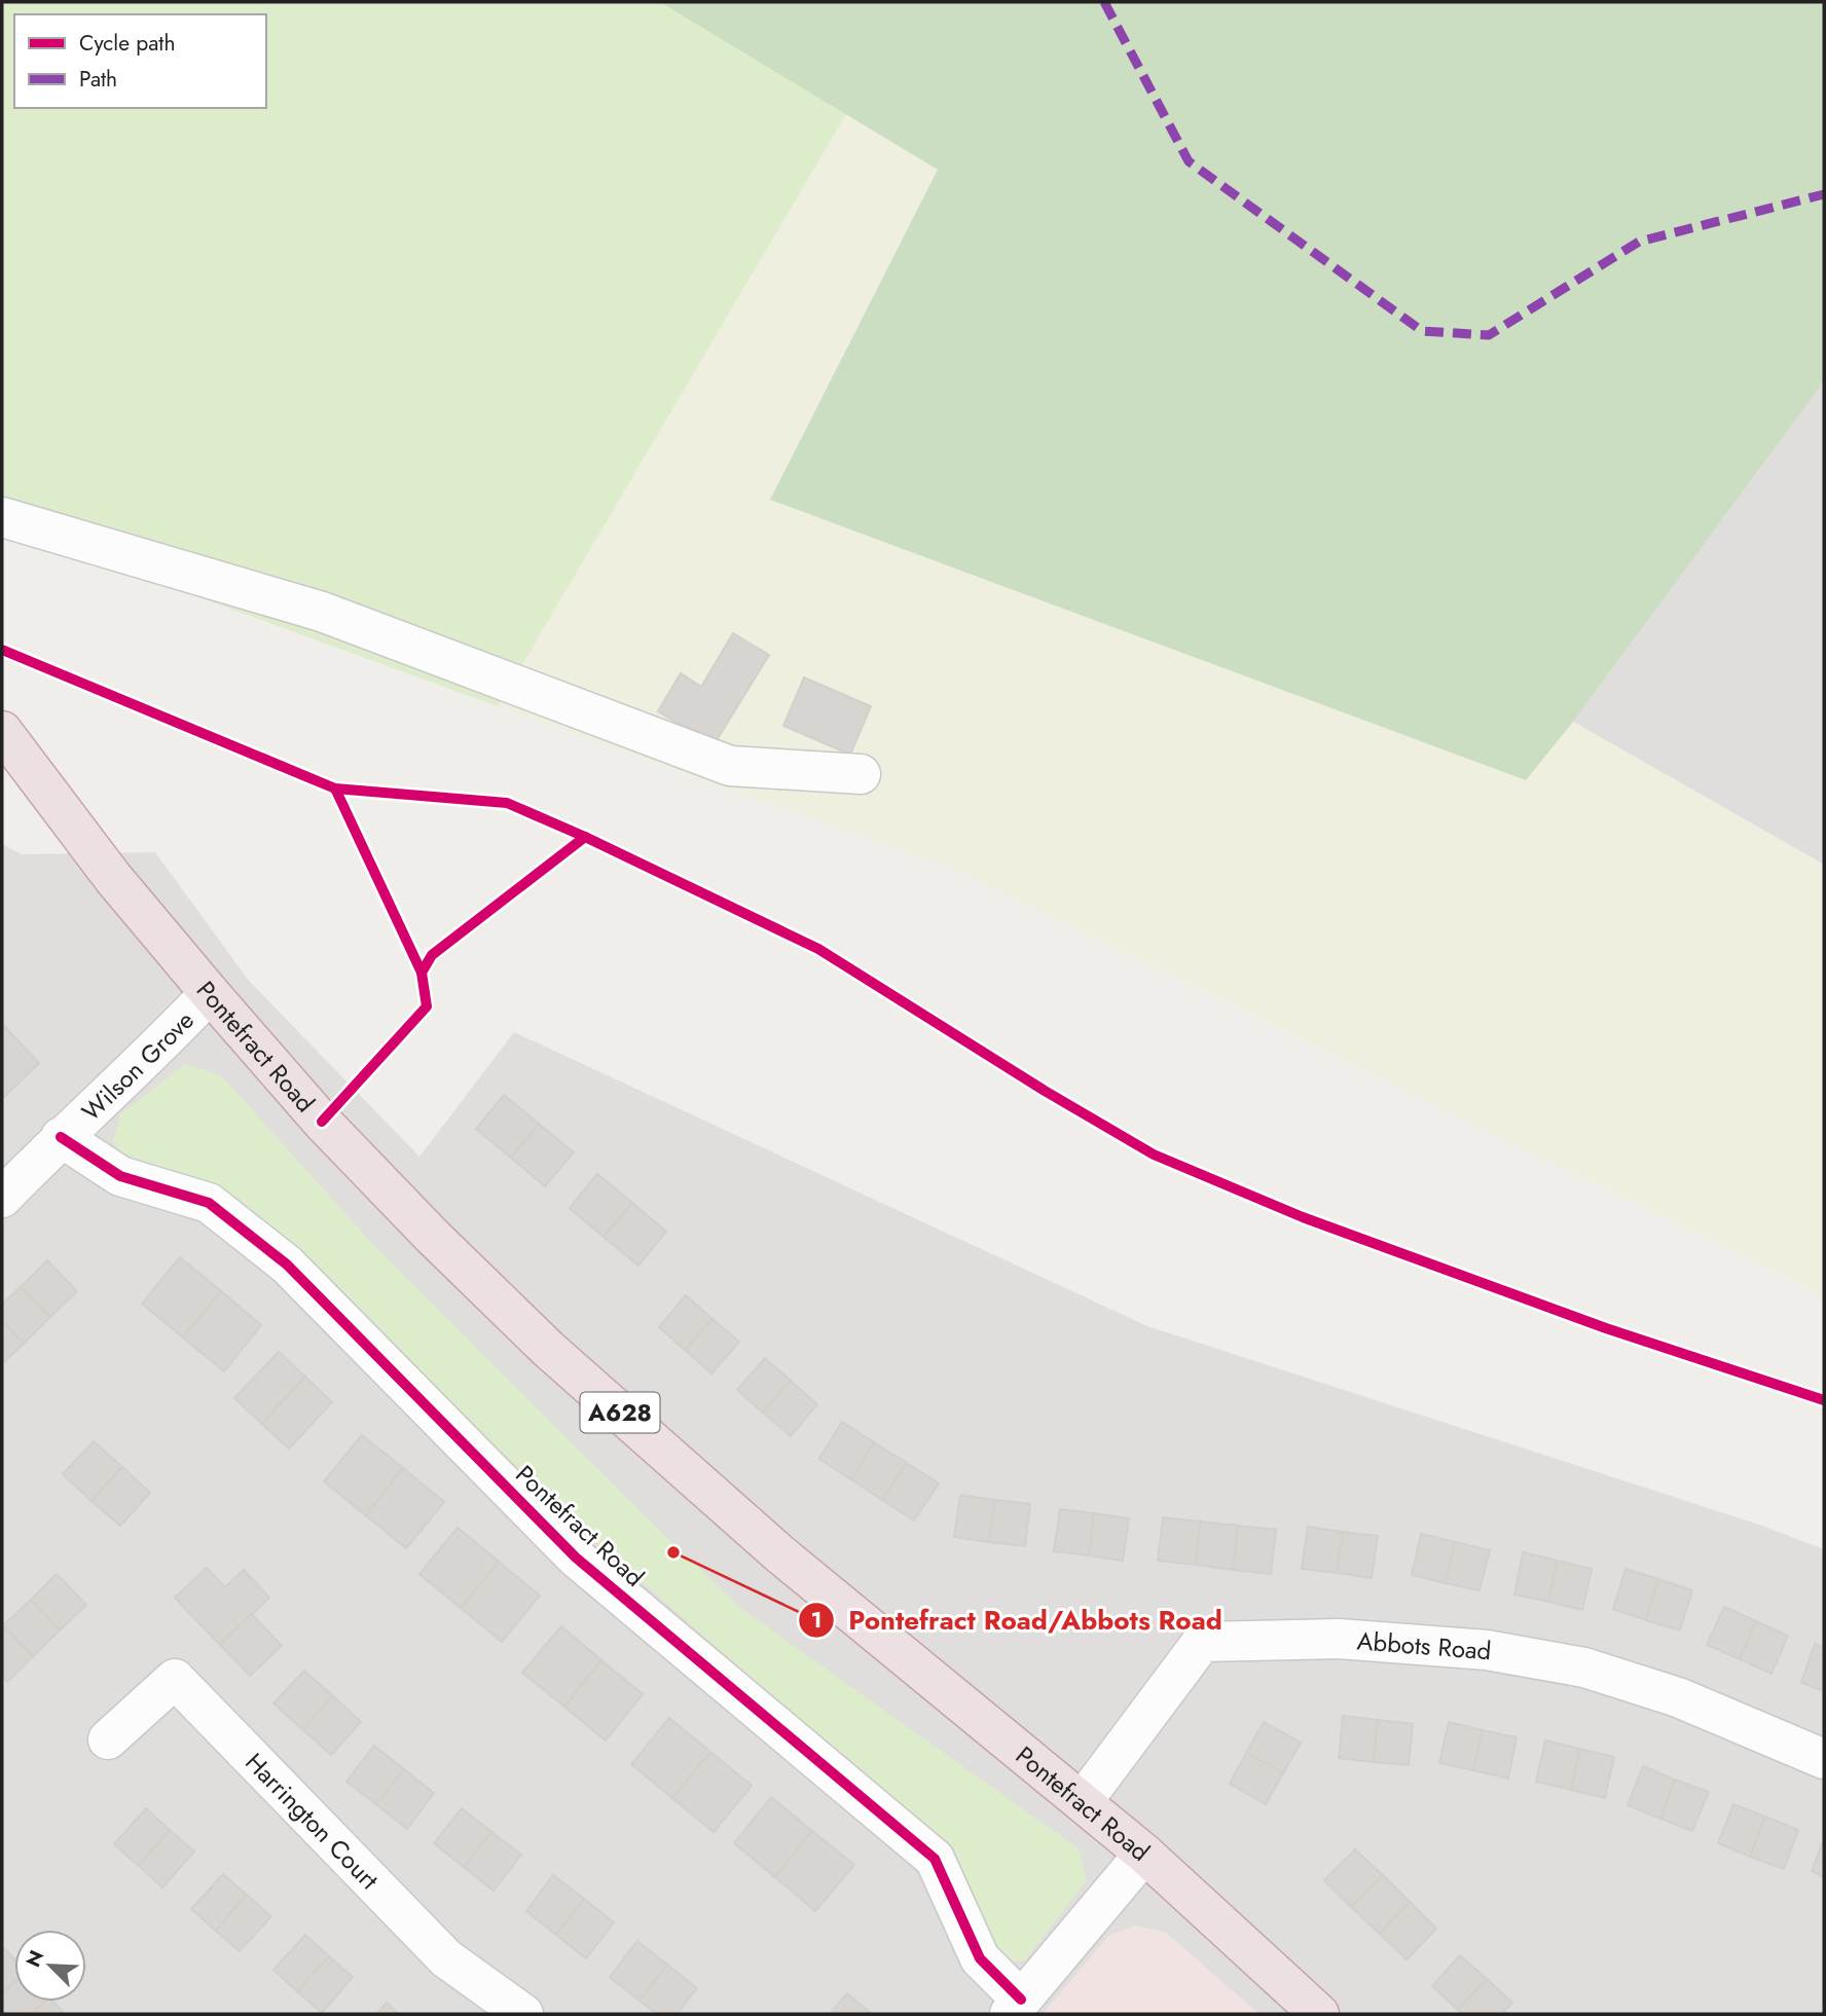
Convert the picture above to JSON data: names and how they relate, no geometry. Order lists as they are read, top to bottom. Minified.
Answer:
{"streets":{"highway":["Pontefract Road","A628"],"street":["Wilson Grove","Abbots Road","Harrington Court"]},"crossings":[["Pontefract Road","Wilson Grove"],["Pontefract Road","Abbots Road"]],"places":["Pontefract Road/Abbots Road"],"legend":["Cycle path","Path"],"north":"top left"}
